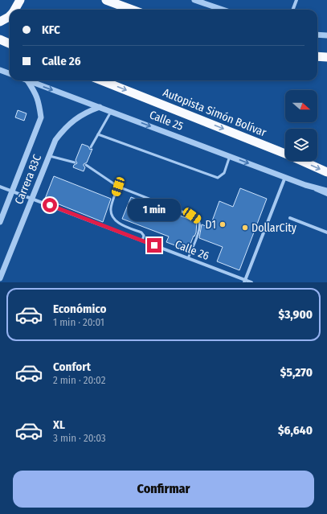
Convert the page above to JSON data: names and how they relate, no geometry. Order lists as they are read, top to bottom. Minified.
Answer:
{"streets":{"highway":["Autopista Simón Bolívar"],"street":["Calle 25","Carrera 83C","Calle 26"]},"crossings":[["Calle 25","Carrera 83C"],["Carrera 83C","Calle 26"]],"one_way":["Autopista Simón Bolívar","Calle 25"],"places":["D1","DollarCity"],"north":"right","page":{"banner":["KFC","Calle 26"],"bubble":"1 min","list":[{"name":"Económico","note":"1 min · 20:01","value":"$3,900"},{"name":"Confort","note":"2 min · 20:02","value":"$5,270"},{"name":"XL","note":"3 min · 20:03","value":"$6,640"}],"buttons":"Confirmar"}}
